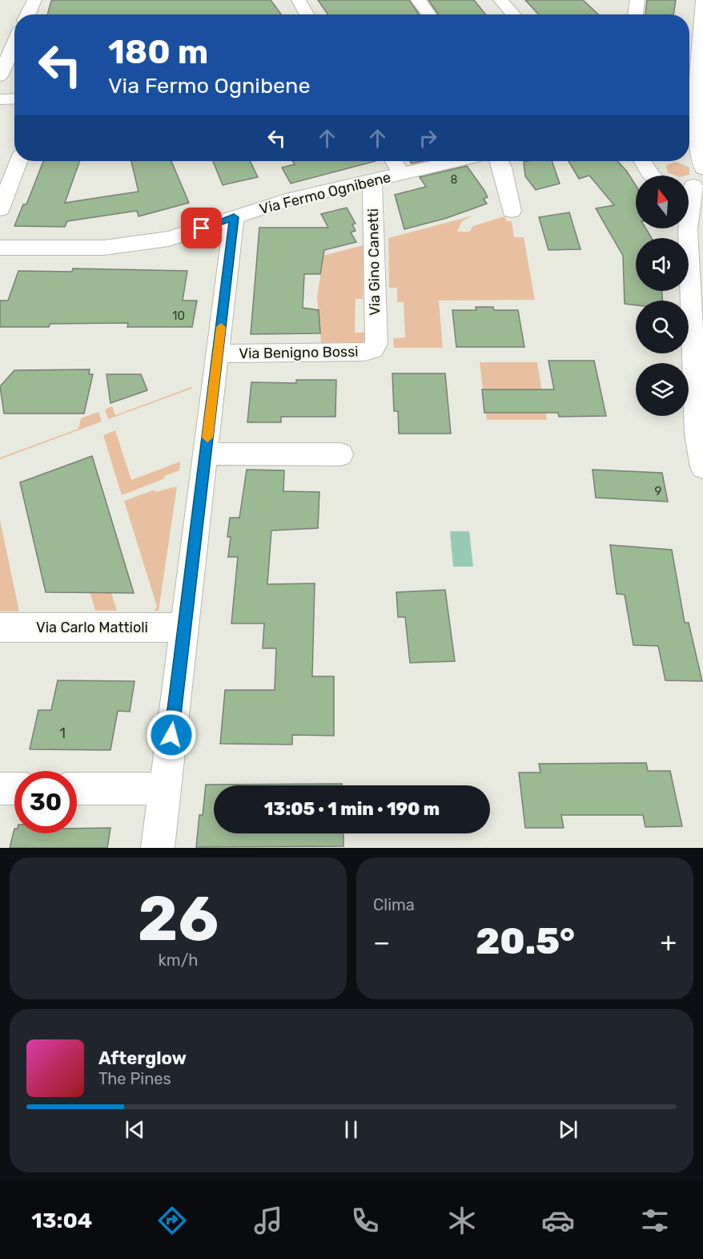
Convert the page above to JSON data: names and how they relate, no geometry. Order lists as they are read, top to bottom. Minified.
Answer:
{"streets":{"street":["Via Fermo Ognibene","Via Gino Canetti","Via Benigno Bossi","Via Carlo Mattioli"]},"crossings":[["Via Fermo Ognibene","Via Gino Canetti"],["Via Gino Canetti","Via Benigno Bossi"]],"house_numbers":["8","10","9","1"],"north":"top","page":{"turn":["180 m","Via Fermo Ognibene"],"limit":"30","trip":"13:05 · 1 min · 190 m","tile":[["26","km/h"],"Clima"],"heat":["−","20.5°","+"],"song":["Afterglow","The Pines"],"tabs":"13:04"}}
